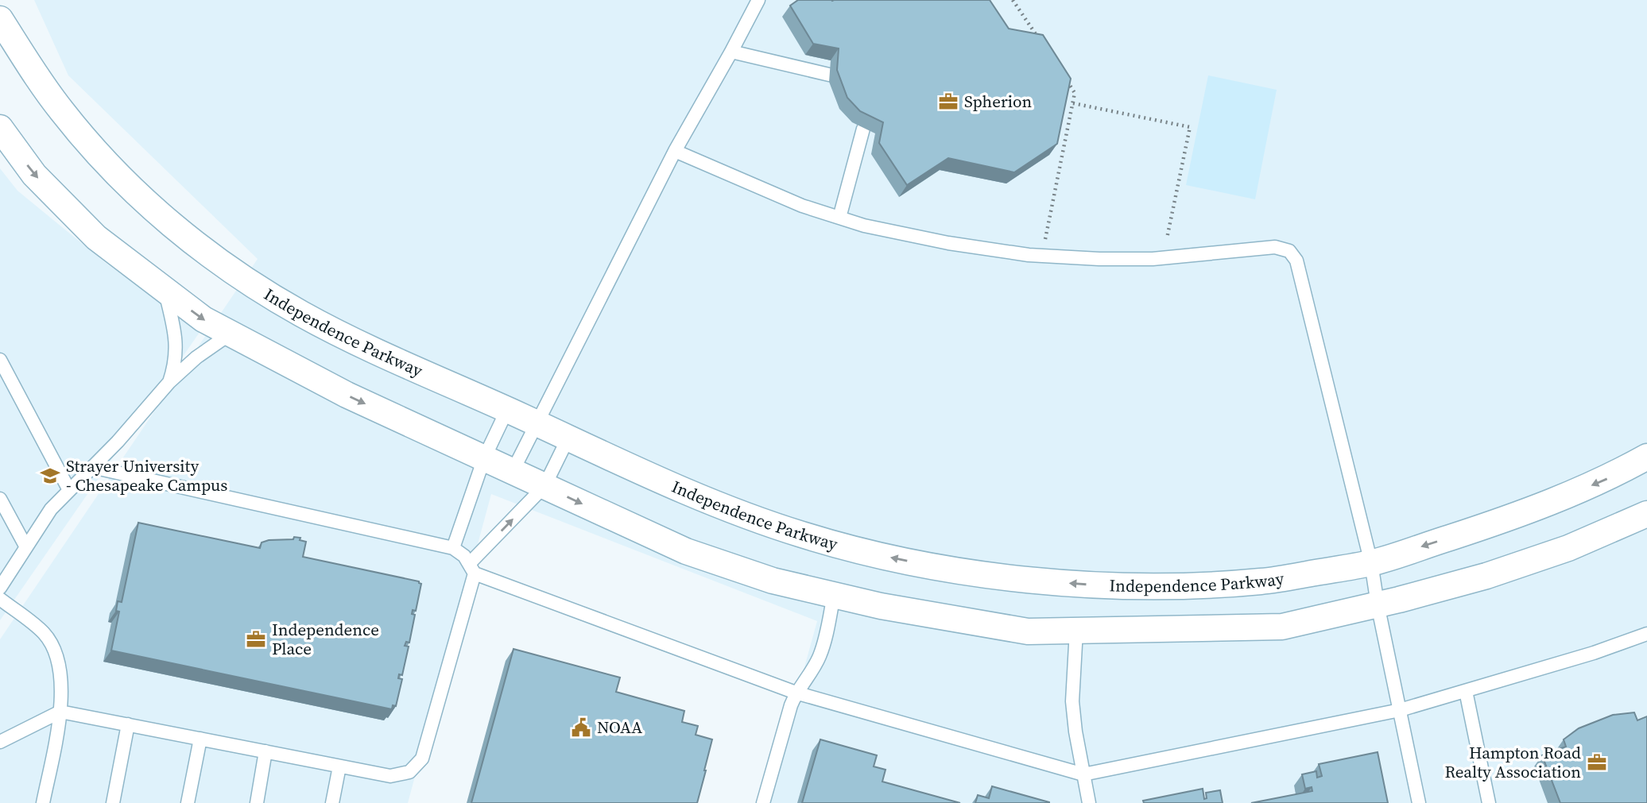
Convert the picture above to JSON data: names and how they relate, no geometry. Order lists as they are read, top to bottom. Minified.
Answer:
{"streets":{"street":["Independence Parkway"]},"places":{"office":["Spherion","Independence Place","Hampton Road Realty Association"],"school or university":["Strayer University - Chesapeake Campus"],"public building":["NOAA"]}}
